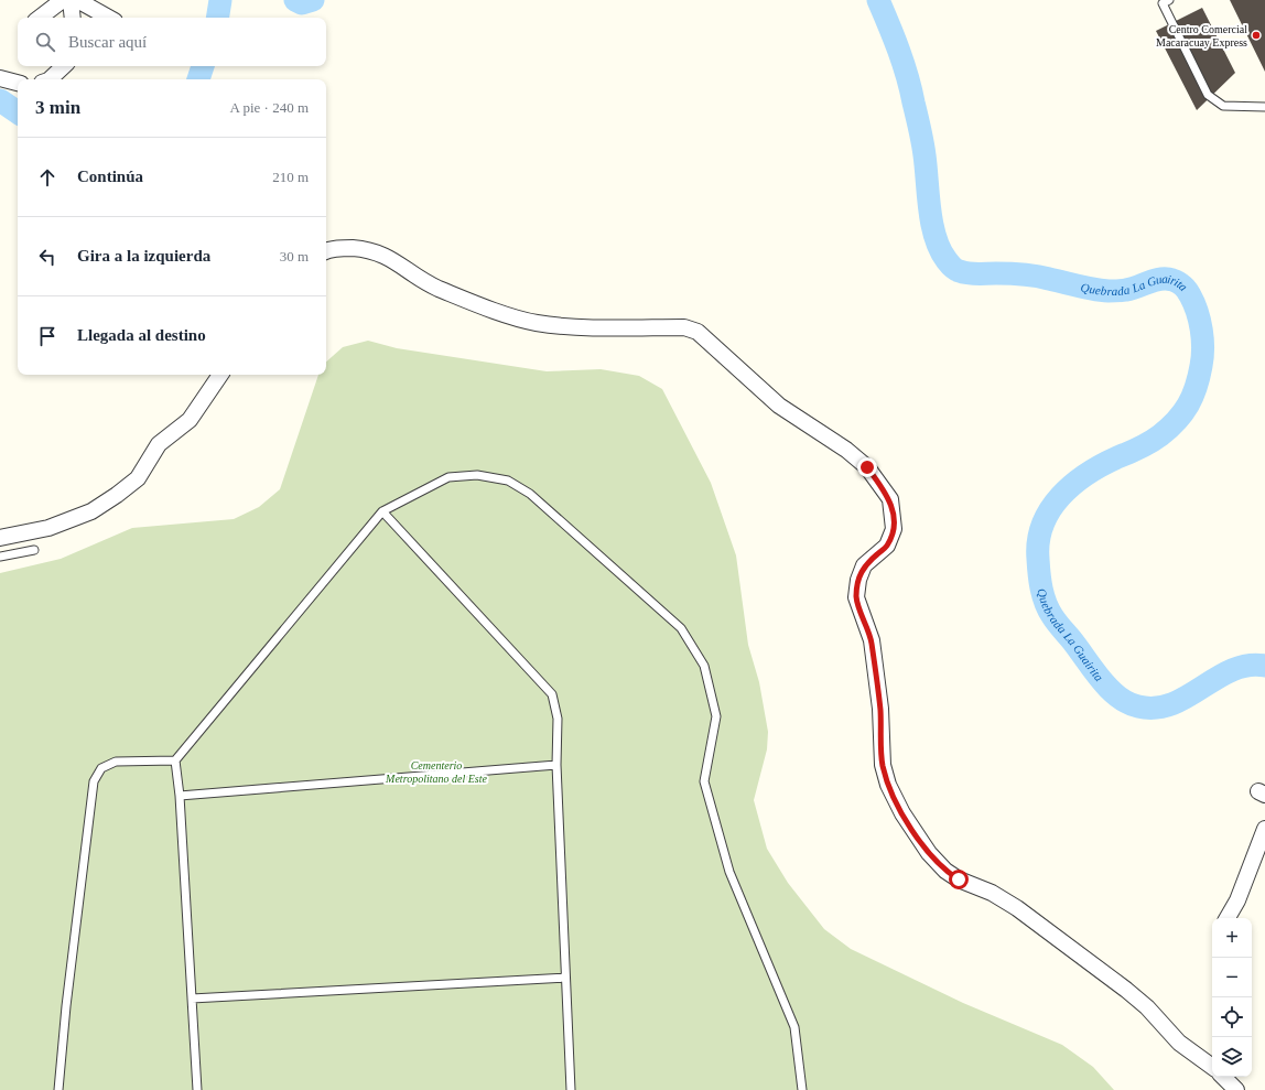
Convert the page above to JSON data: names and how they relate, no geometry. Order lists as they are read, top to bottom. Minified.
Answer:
{"water":["Quebrada La Guairita"],"parks":["Cementerio Metropolitano del Este"],"places":["Centro Comercial Macaracuay Express"],"page":{"search":"Buscar aquí","heading":["3 min","A pie · 240 m"],"list":[["Continúa","210 m"],["Gira a la izquierda","30 m"],"Llegada al destino"],"map_buttons":["+","−"]}}
